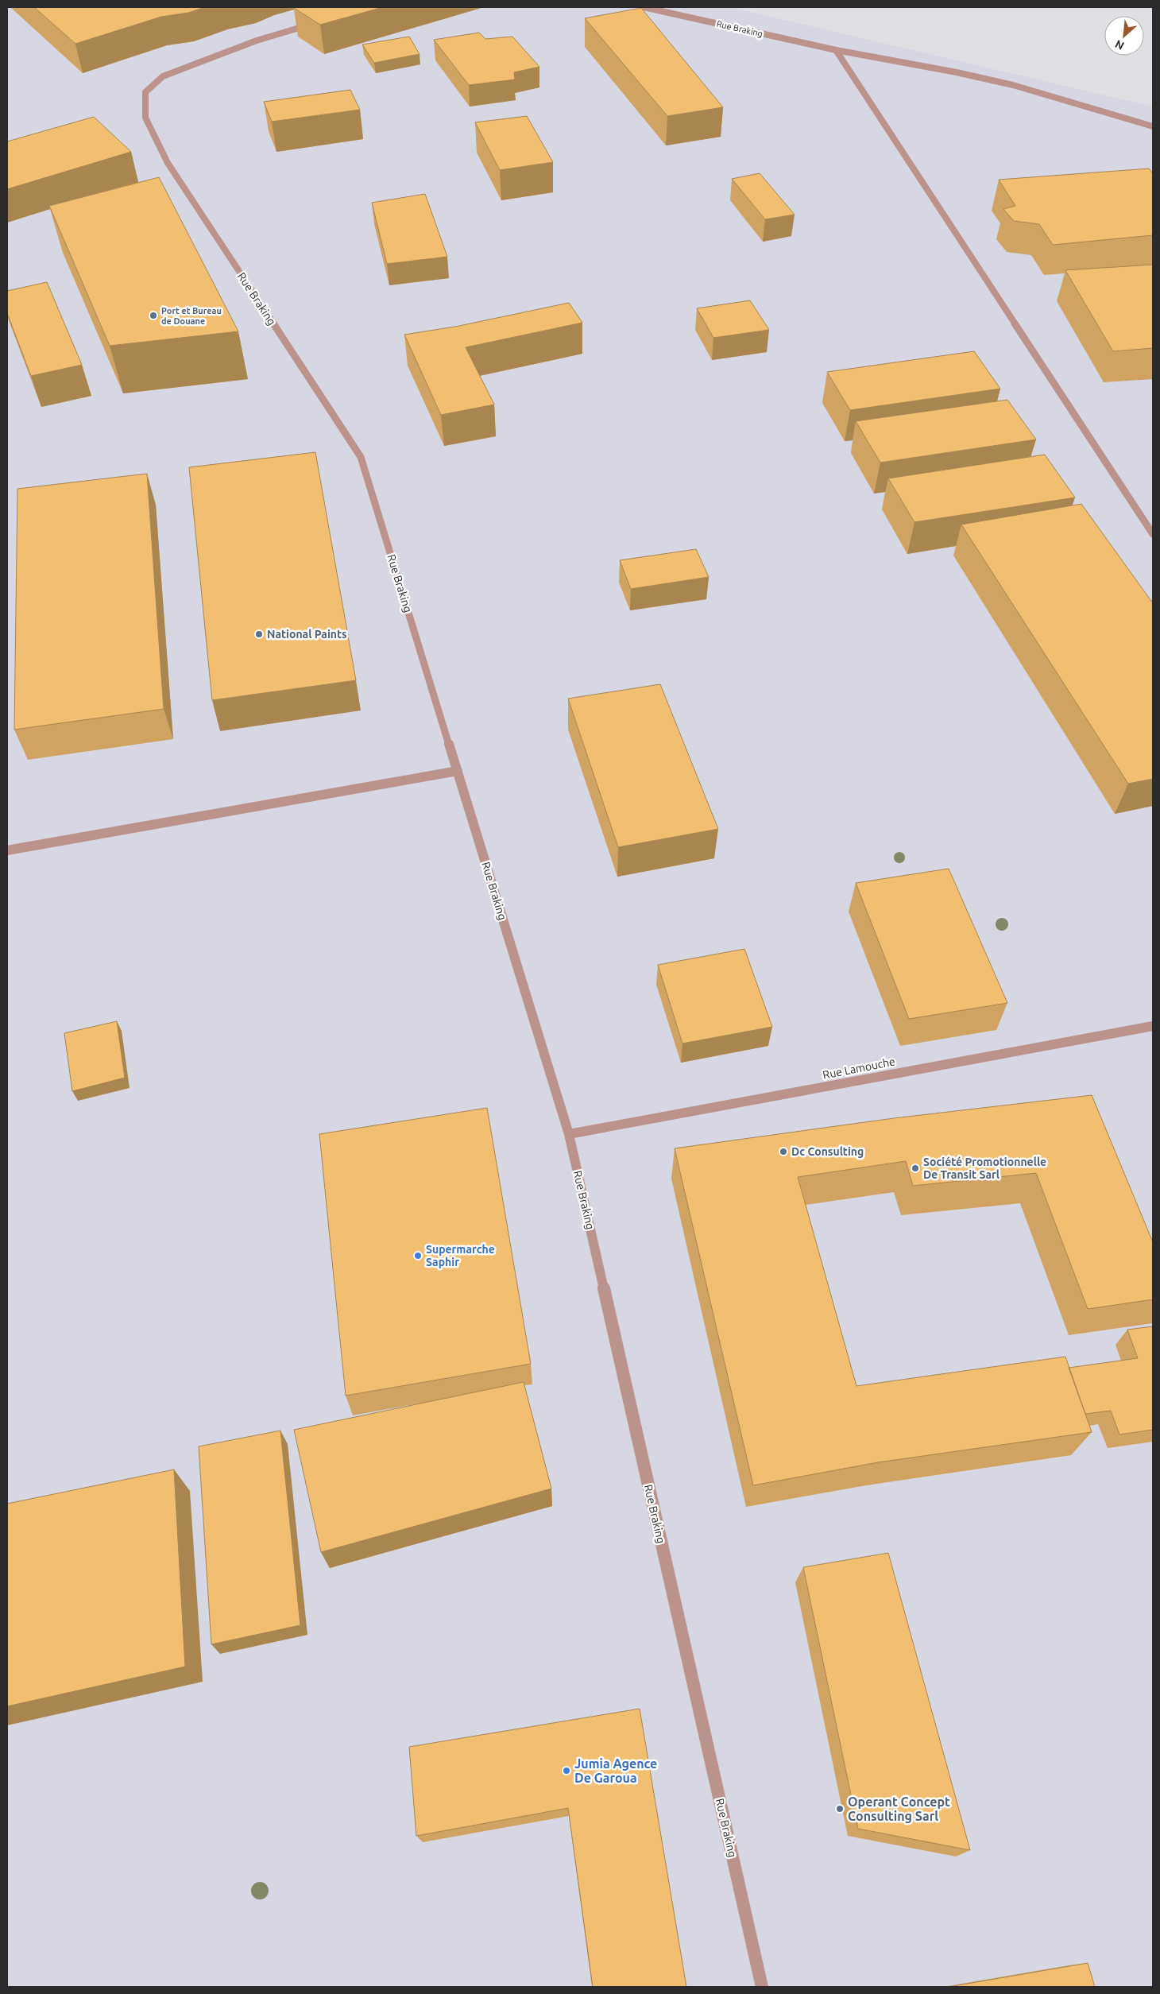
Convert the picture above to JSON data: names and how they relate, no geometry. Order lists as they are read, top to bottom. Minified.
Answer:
{"streets":{"street":["Rue Braking","Rue Lamouche"]},"crossings":[["Rue Braking","Rue Lamouche"]],"places":["Port et Bureau de Douane","National Paints","Dc Consulting","Société Promotionnelle De Transit Sarl","Supermarche Saphir","Jumia Agence De Garoua","Operant Concept Consulting Sarl"],"north":"bottom left"}
